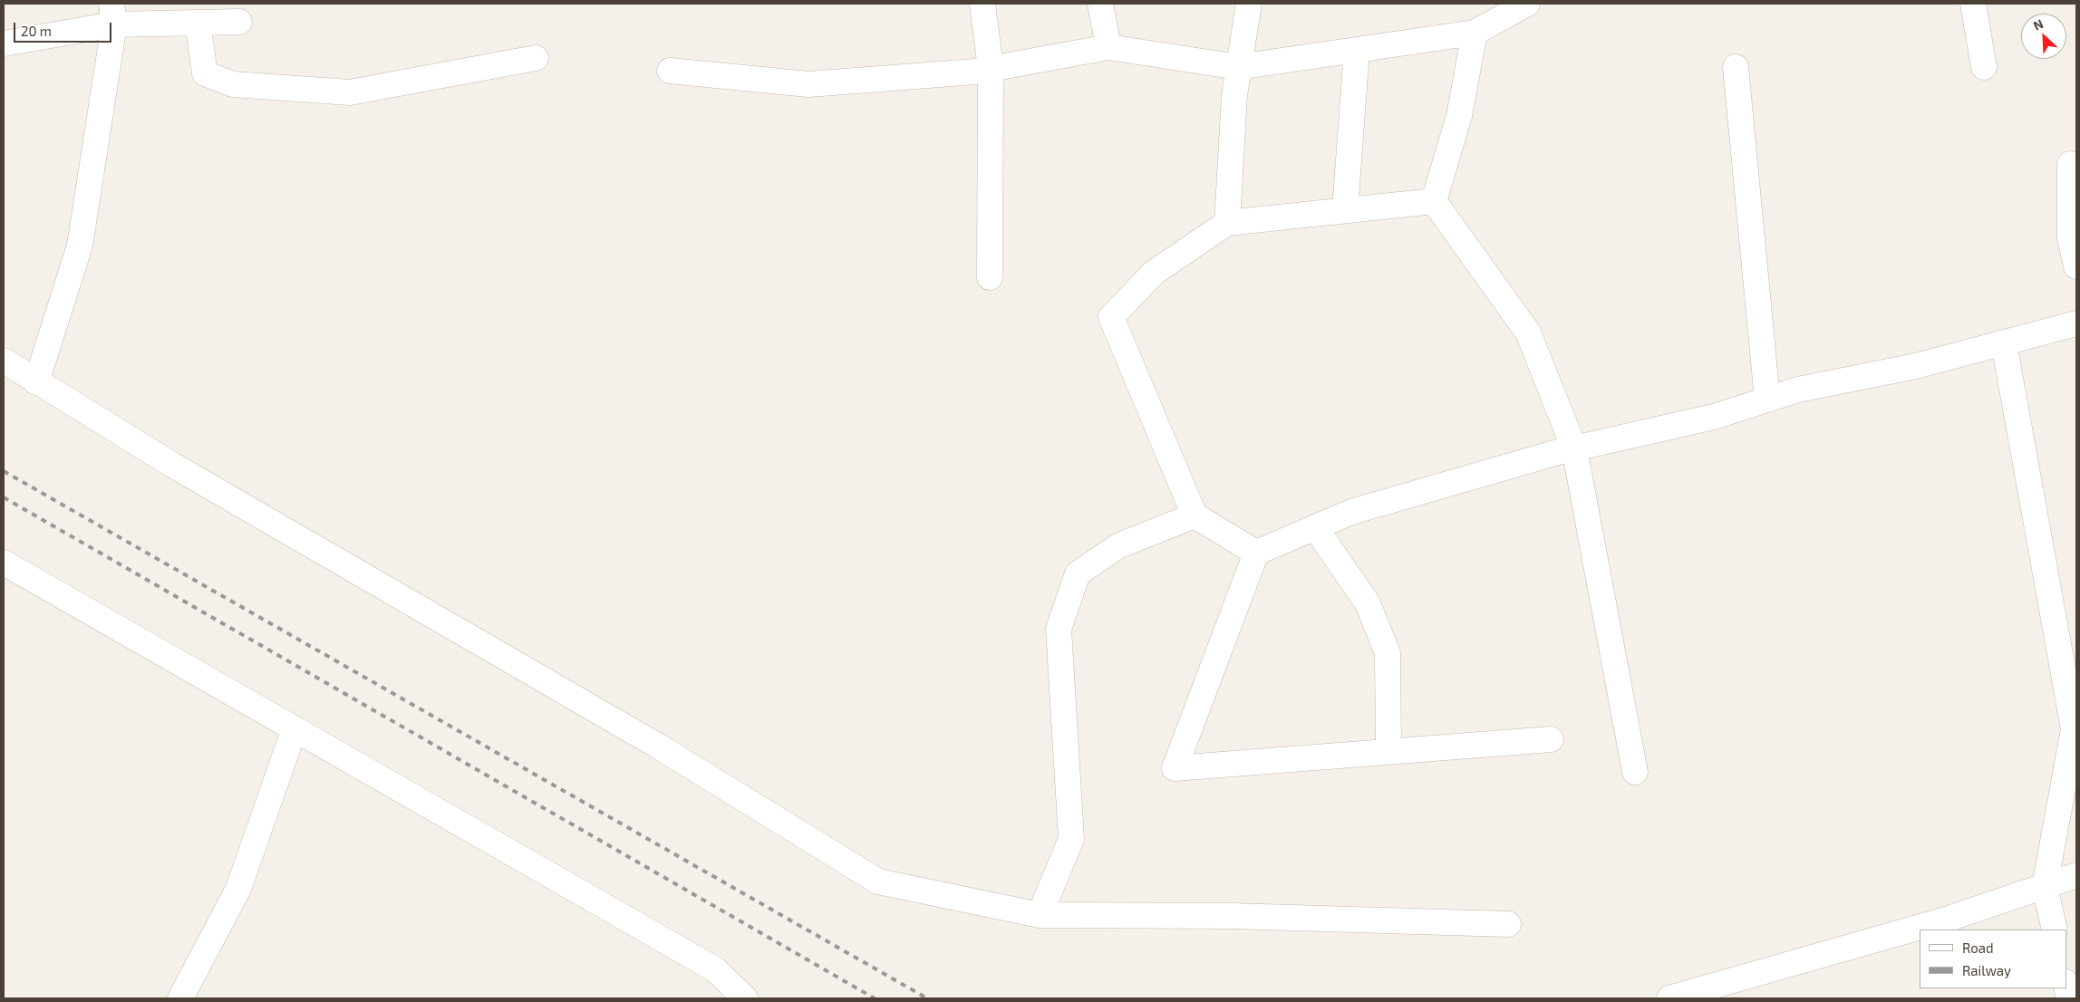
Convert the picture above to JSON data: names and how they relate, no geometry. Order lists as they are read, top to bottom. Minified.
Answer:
{"legend":["Road","Railway"],"scale_bar":"20 m","north":"top left"}
